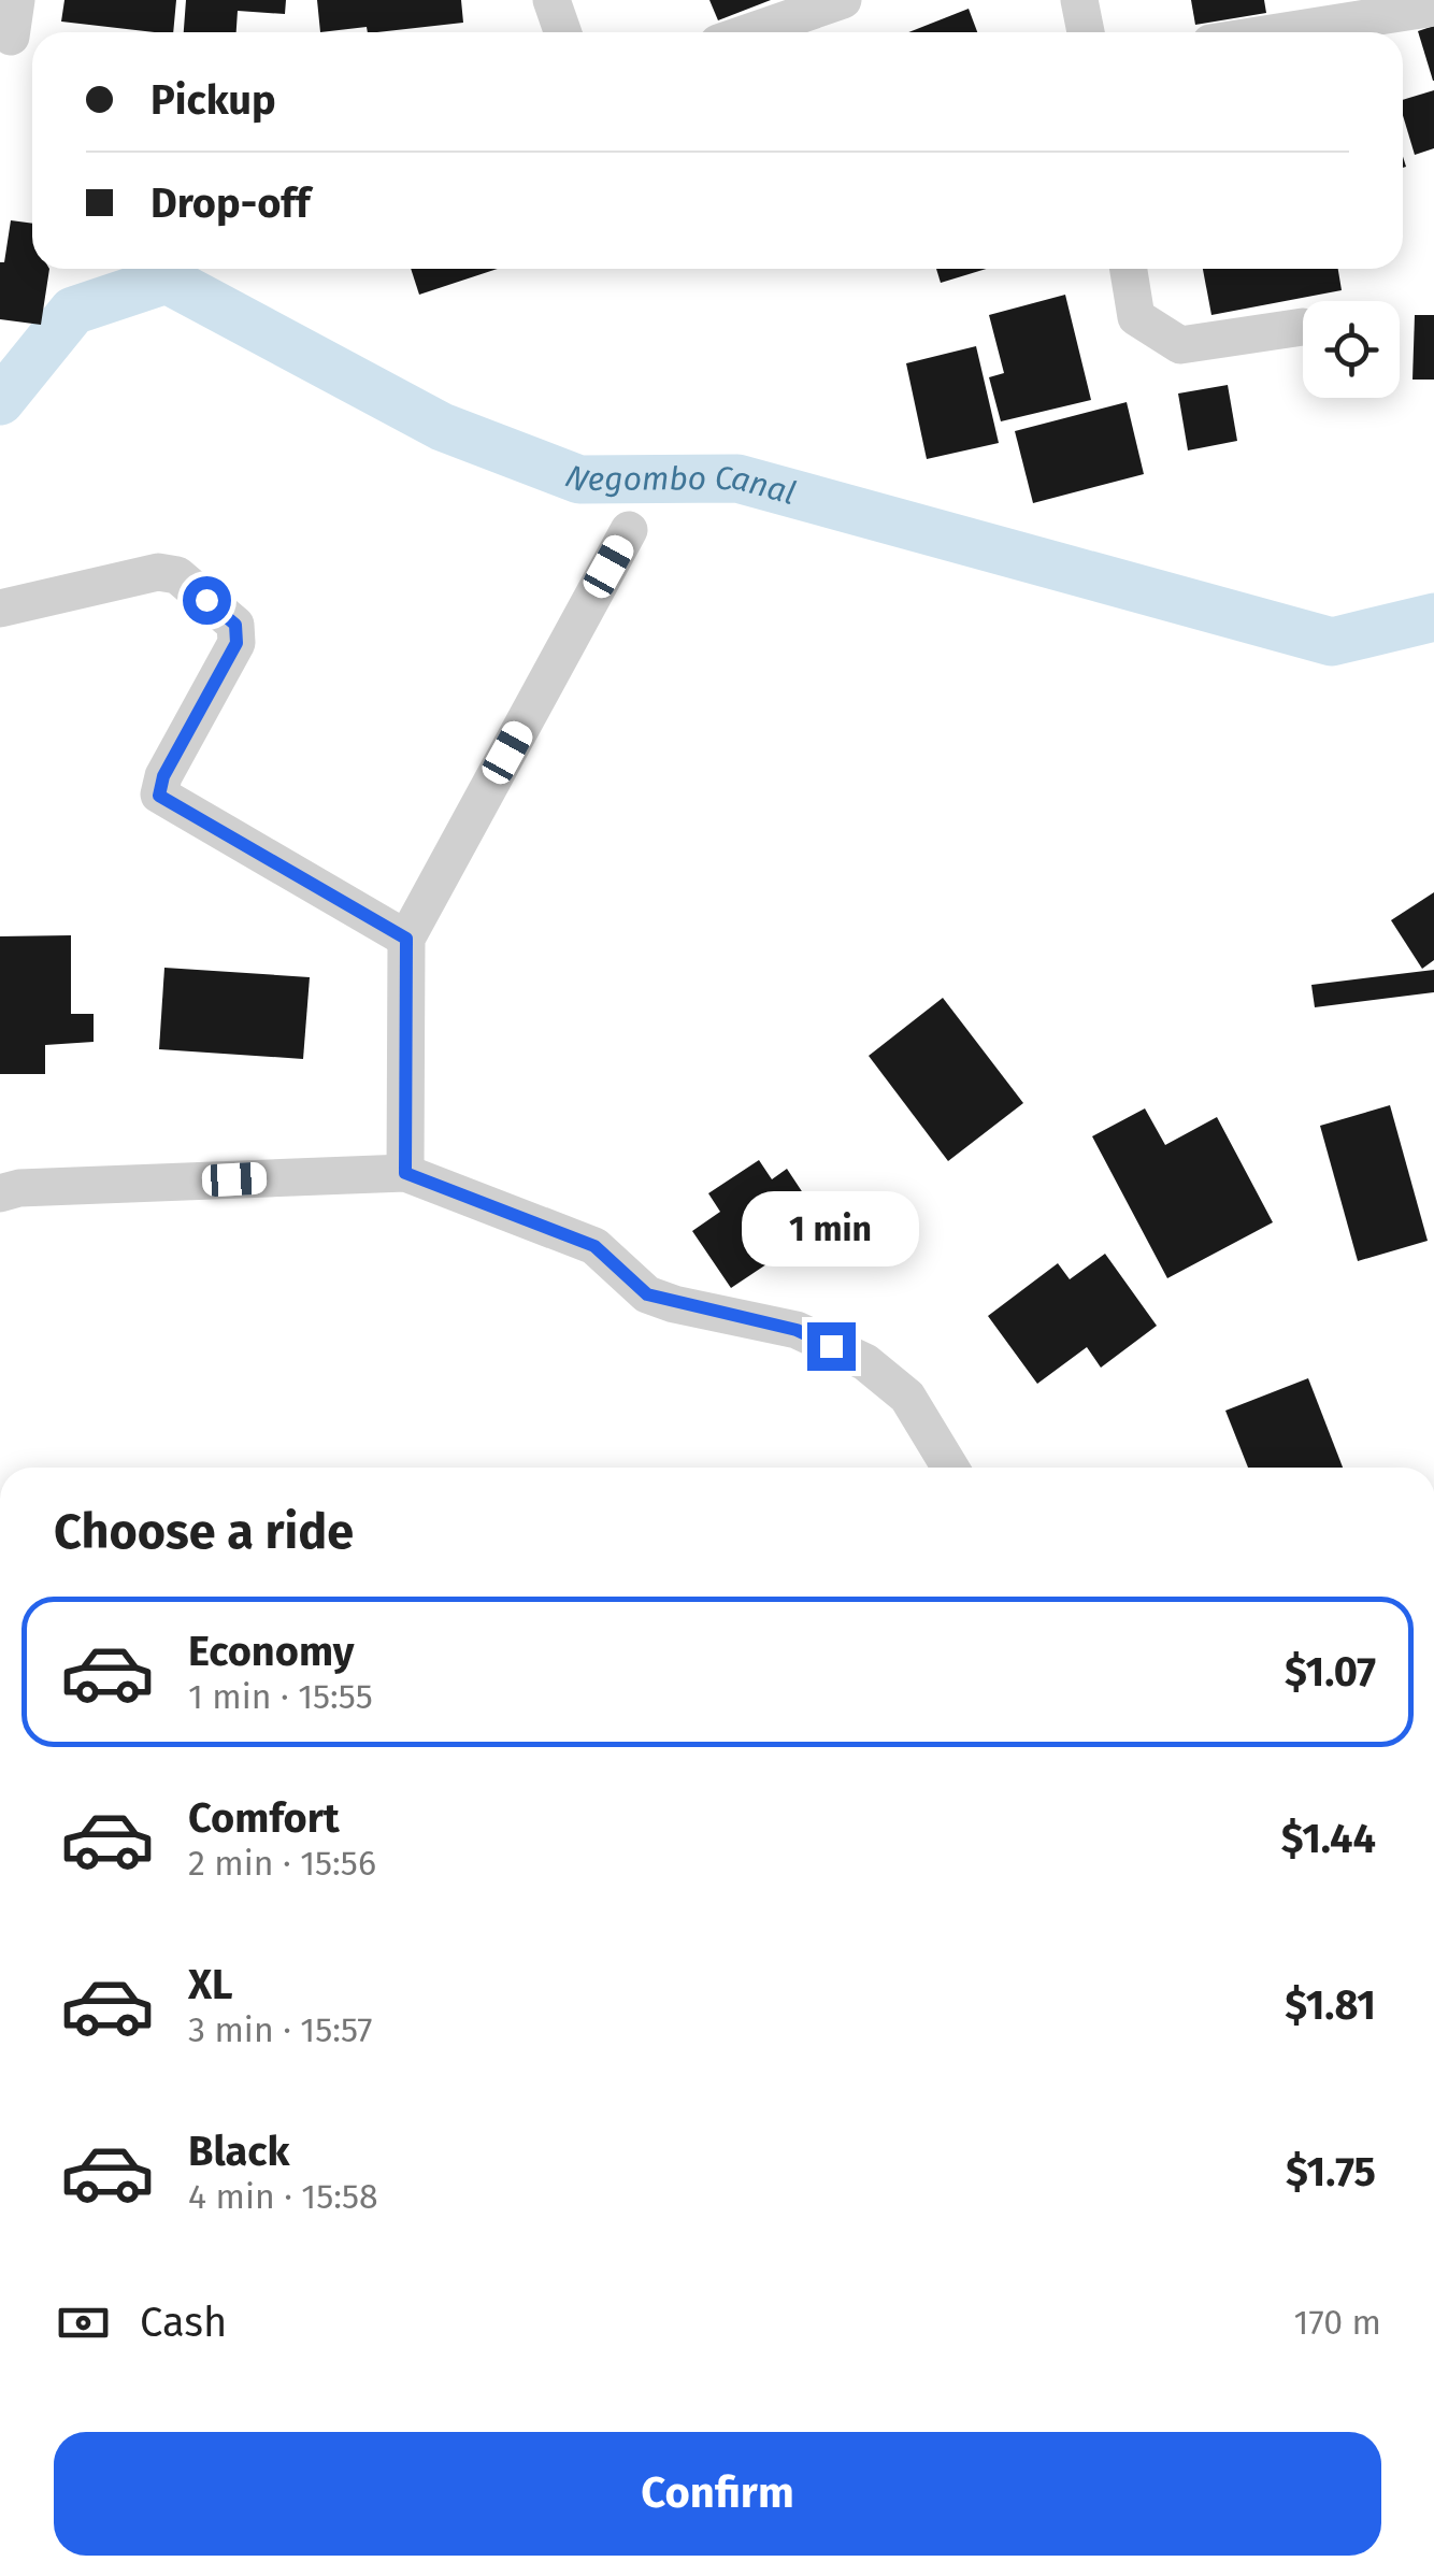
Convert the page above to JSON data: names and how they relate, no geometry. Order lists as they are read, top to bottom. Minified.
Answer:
{"water":["Negombo Canal"],"page":{"banner":["Pickup","Drop-off"],"bubble":"1 min","heading":"Choose a ride","list":[{"name":"Economy","note":"1 min · 15:55","value":"$1.07"},{"name":"Comfort","note":"2 min · 15:56","value":"$1.44"},{"name":"XL","note":"3 min · 15:57","value":"$1.81"},{"name":"Black","note":"4 min · 15:58","value":"$1.75"}],"pay":["Cash","170 m"],"buttons":"Confirm"}}
